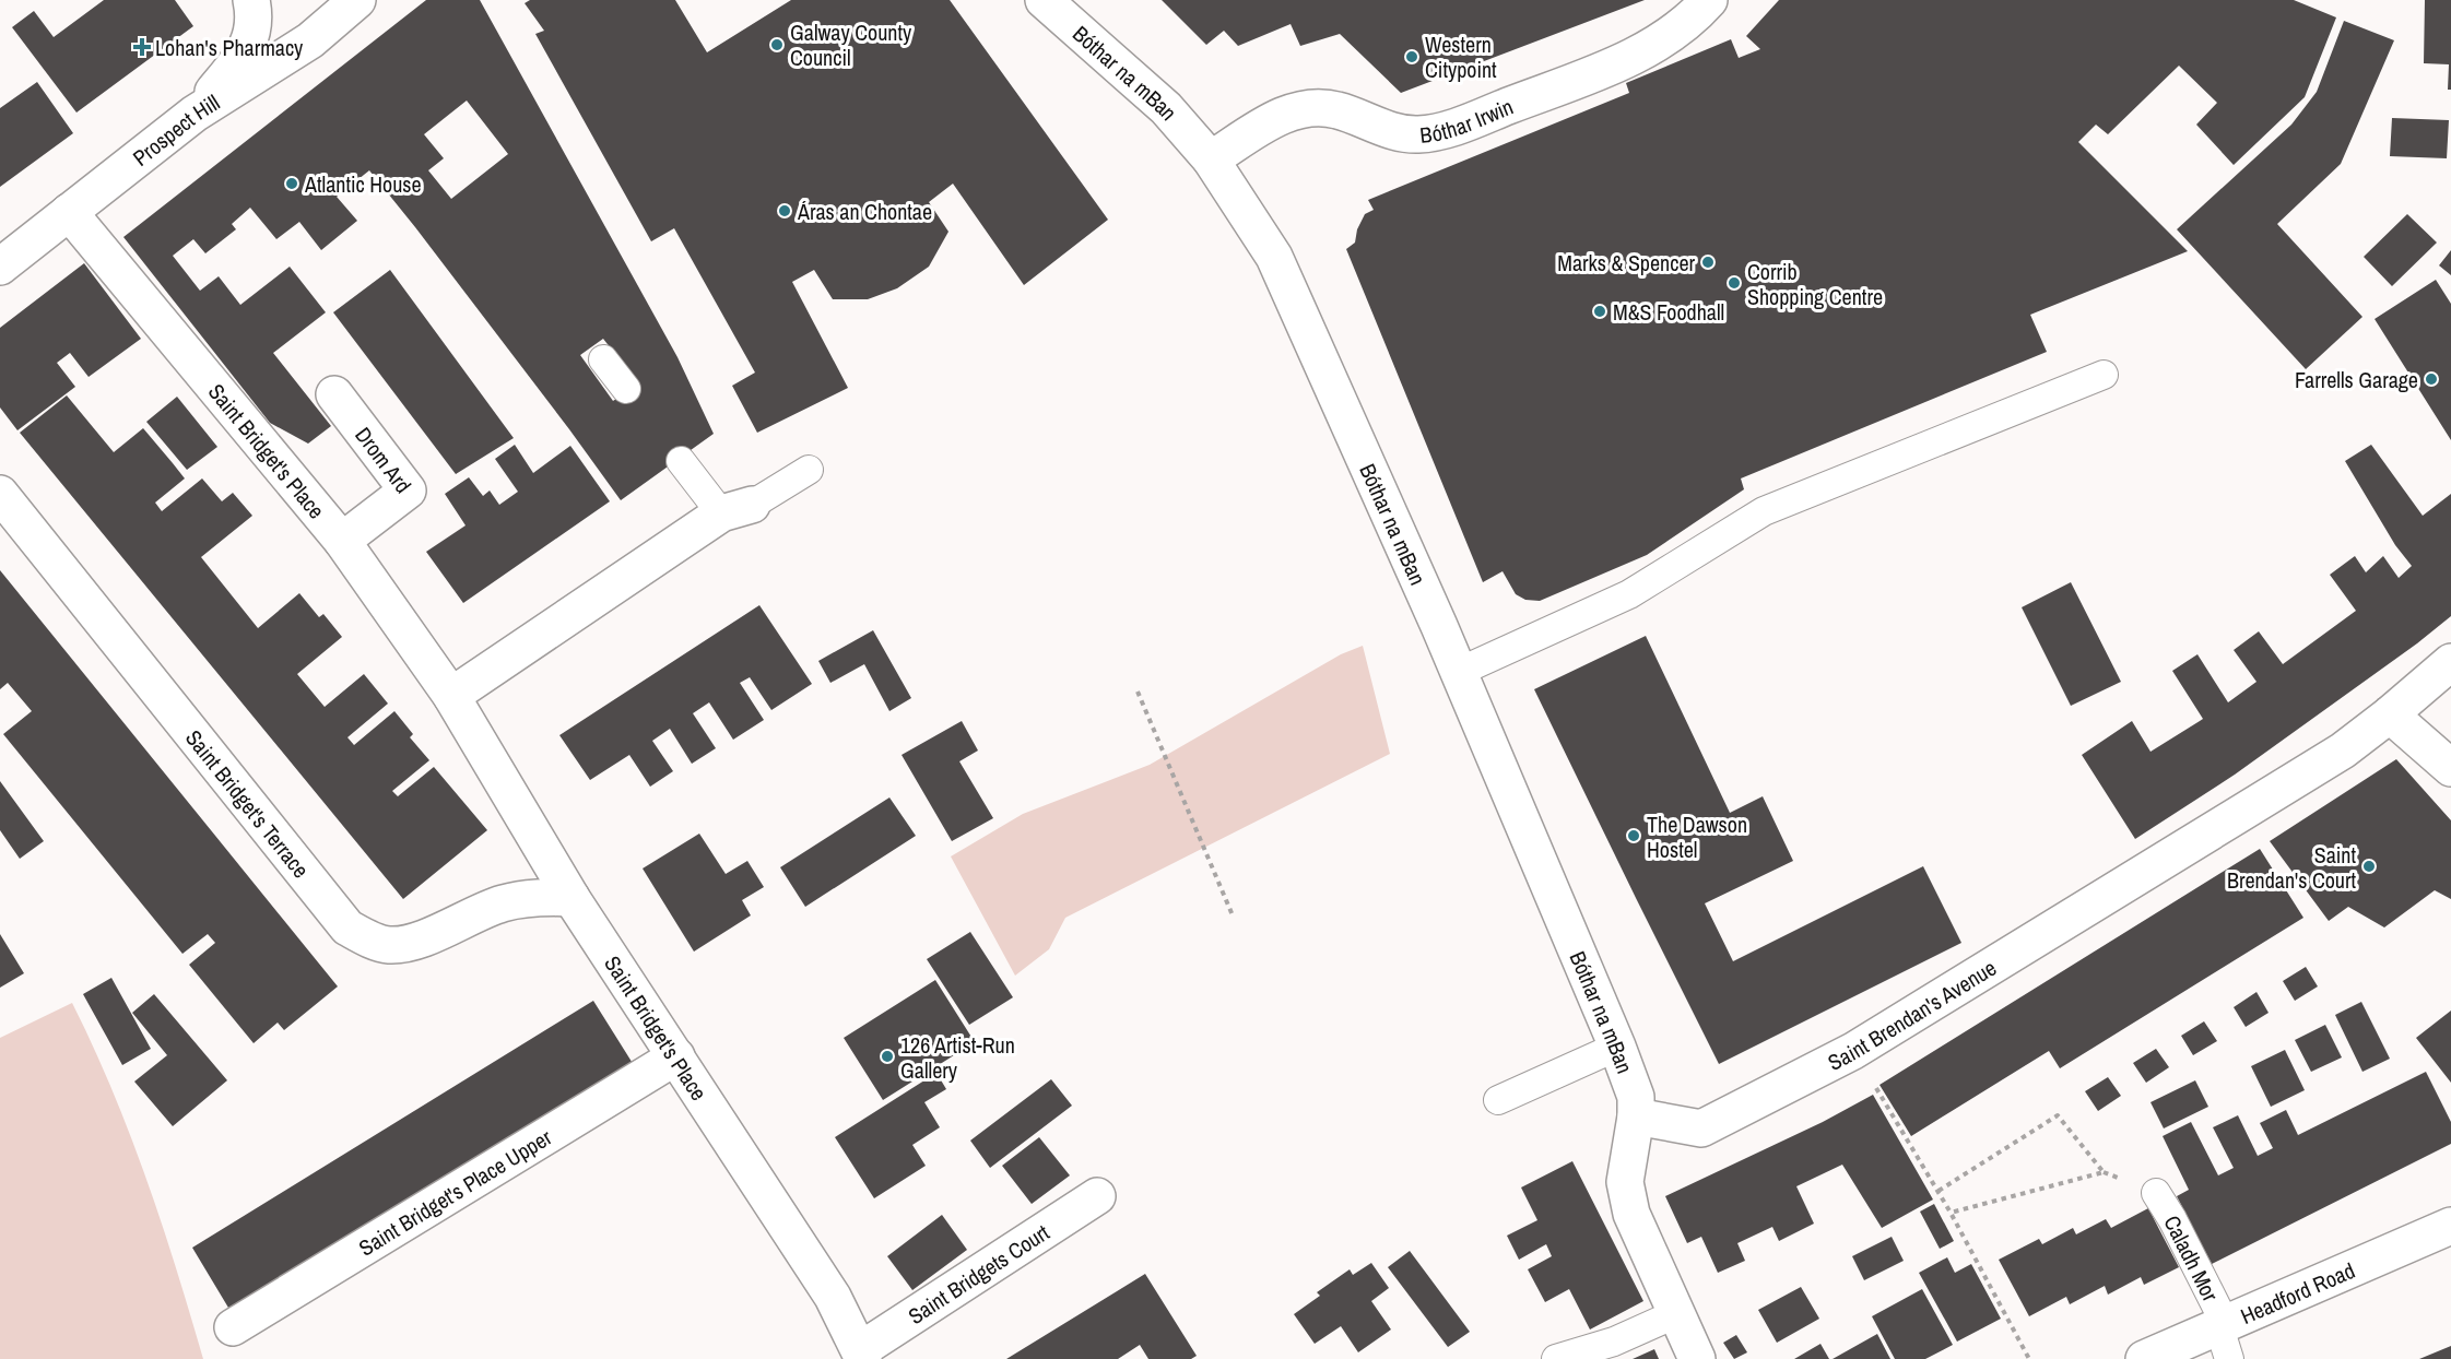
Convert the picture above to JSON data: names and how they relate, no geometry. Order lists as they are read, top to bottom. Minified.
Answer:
{"streets":{"street":["Bóthar na mBan","Bóthar Irwin","Prospect Hill","Saint Bridget's Place","Drom Ard","Saint Bridget's Terrace","Saint Brendan's Avenue","Saint Bridget's Place Upper","Saint Bridgets Court","Headford Road"],"lane":["Caladh Mor"]},"crossings":[["Bóthar na mBan","Bóthar Irwin"],["Bóthar na mBan","Saint Brendan's Avenue"],["Prospect Hill","Saint Bridget's Place"],["Saint Bridget's Place","Drom Ard"],["Saint Bridget's Place","Saint Bridget's Terrace"],["Saint Bridget's Place","Saint Bridget's Place Upper"],["Saint Bridget's Place","Saint Bridgets Court"],["Caladh Mor","Headford Road"]],"places":{"other":["Galway County Council","Western Citypoint","Atlantic House","Áras an Chontae","Marks & Spencer","Corrib Shopping Centre","M&S Foodhall","Farrells Garage","The Dawson Hostel","Saint Brendan's Court","126 Artist-Run Gallery"],"health":["Lohan's Pharmacy"]}}
